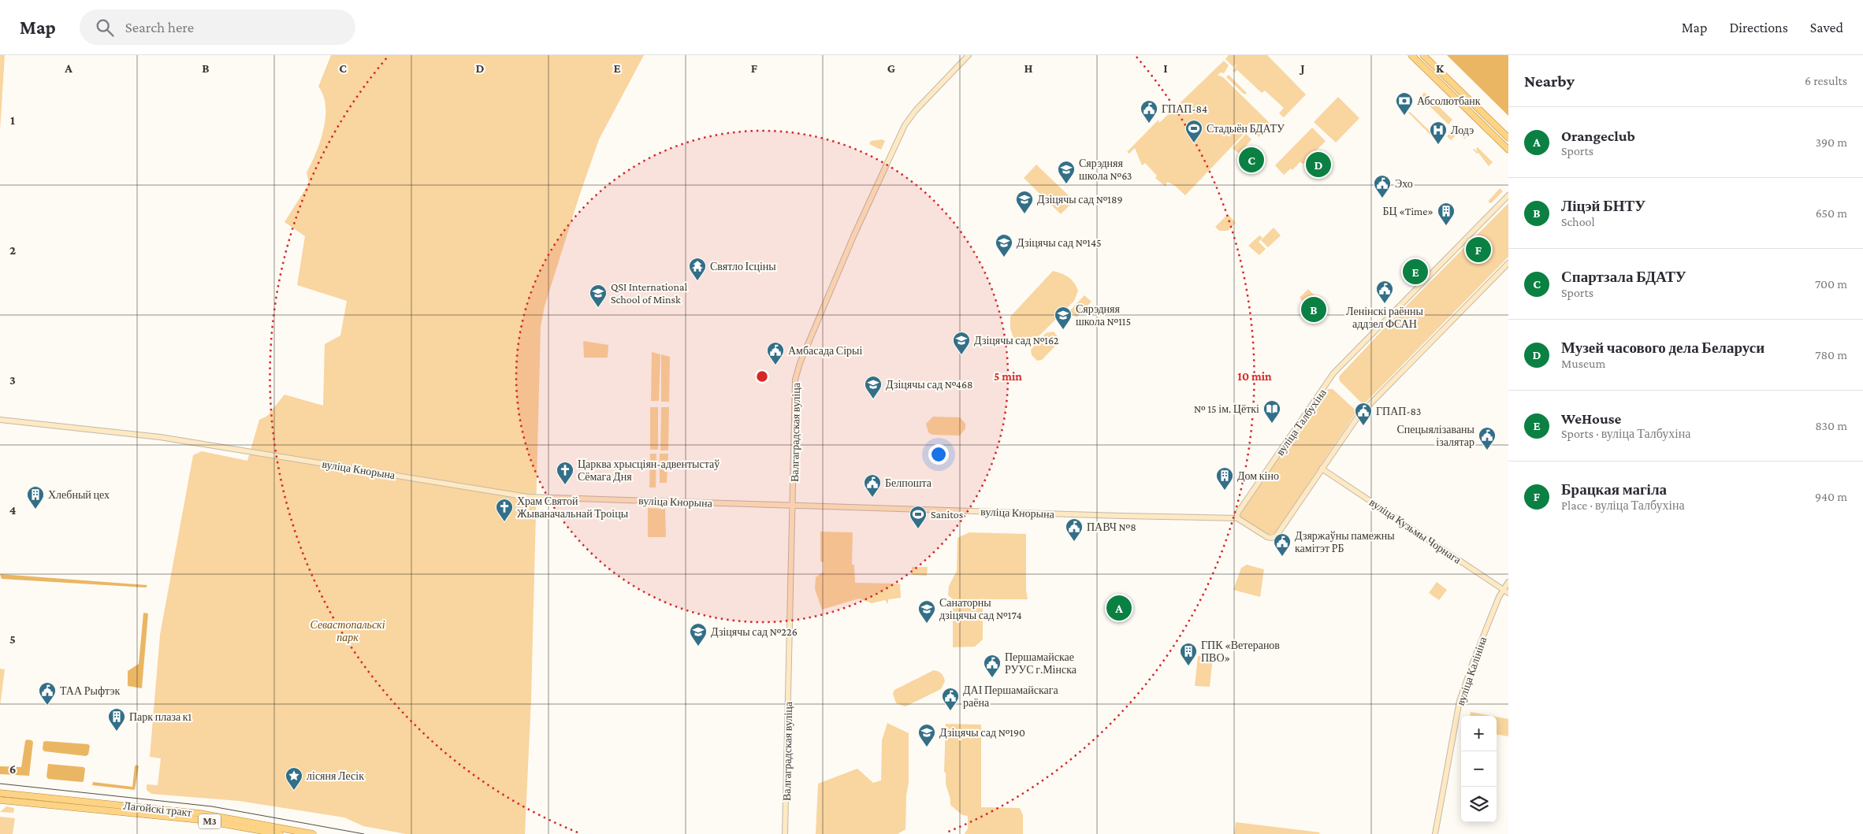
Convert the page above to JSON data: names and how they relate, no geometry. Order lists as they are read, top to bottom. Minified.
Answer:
{"streets":{"main road":["вуліца Талбухіна","Валгаградская вуліца","вуліца Кнорына","вуліца Кузьмы Чорнага","вуліца Калініна","Лагойскі тракт","М3"]},"crossings":[["вуліца Талбухіна","вуліца Кнорына"],["Валгаградская вуліца","вуліца Кнорына"],["вуліца Кузьмы Чорнага","вуліца Калініна"]],"parks":["Севастопальскі парк"],"places":{"bank":["Абсолютбанк"],"public building":["ГПАП-84","Эхо","Ленінскі раённы аддзел ФСАН","Амбасада Сірыі","ГПАП-83","Спецыялізаваны ізалятар","Белпошта","ПАВЧ №8","Дзяржаўны памежны камітэт РБ","Першамайскае РУУС г.Мінска","ТАА Рыфтэк","ДАІ Першамайскага раёна"],"sports":["Стадыён БДАТУ","Sanitos"],"hospital":["Лодэ"],"school or university":["Сярэдняя школа №63","Дзіцячы сад №189","Дзіцячы сад №145","QSI International School of Minsk","Сярэдняя школа №115","Дзіцячы сад №162","Дзіцячы сад №468","Санаторны дзіцячы сад №174","Дзіцячы сад №226","Дзіцячы сад №190"],"building":["БЦ «Time»","Дом кіно","Хлебный цех","ГПК «Ветеранов ПВО»","Парк плаза к1"],"temple":["Святло Ісціны"],"library":["№ 15 ім. Цёткі"],"church":["Царква хрысціян-адвентыстаў Сёмага Дня","Храм Святой Жываначальнай Троіцы"],"place":["лісяня Лесік"]},"page":{"header":"Map","search":"Search here","nav":["Map","Directions","Saved"],"heading":["Nearby","6 results"],"list":[{"mark":"A","name":"Orangeclub","note":"Sports","value":"390 m"},{"mark":"B","name":"Ліцэй БНТУ","note":"School","value":"650 m"},{"mark":"C","name":"Спартзала БДАТУ","note":"Sports","value":"700 m"},{"mark":"D","name":"Музей часового дела Беларуси","note":"Museum","value":"780 m"},{"mark":"E","name":"WeHouse","note":"Sports · вуліца Талбухіна","value":"830 m"},{"mark":"F","name":"Брацкая магіла","note":"Place · вуліца Талбухіна","value":"940 m"}],"pins":["C","D","F","E","B","A"],"map_buttons":["+","−"]},"grid":{"columns":["A","B","C","D","E","F","G","H","I","J","K"],"rows":["1","2","3","4","5","6"]},"rings":["5 min","10 min"]}
